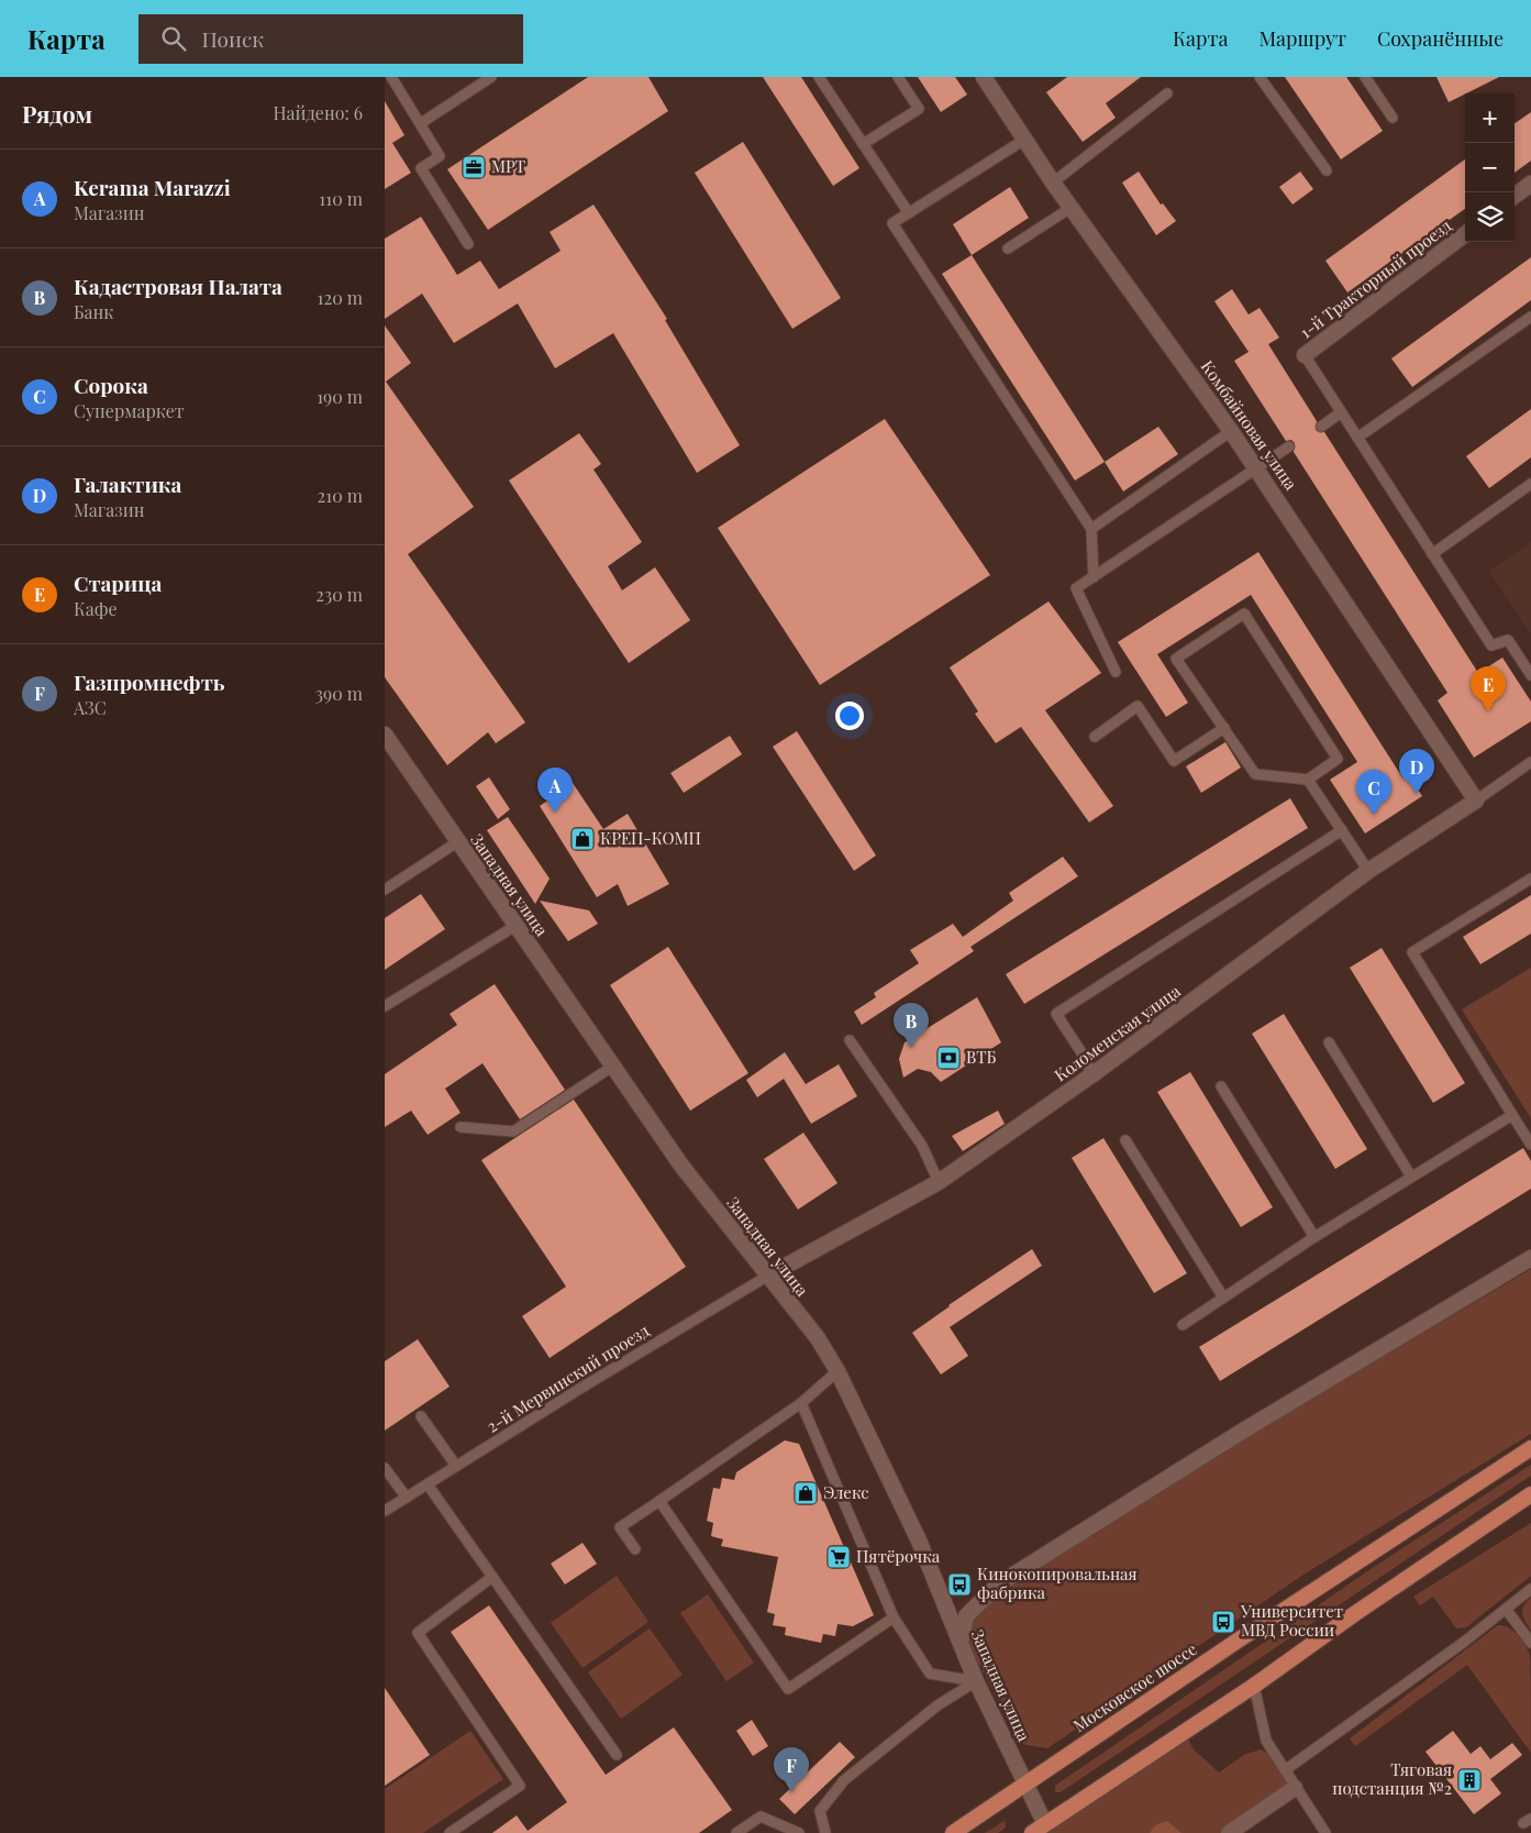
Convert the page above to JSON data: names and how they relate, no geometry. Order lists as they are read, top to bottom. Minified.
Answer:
{"streets":{"main road":["Московское шоссе"],"street":["1-й Тракторный проезд","Комбайновая улица","Западная улица","Коломенская улица"],"lane":["2-й Мервинский проезд"]},"crossings":[["Комбайновая улица","Коломенская улица"],["Западная улица","Коломенская улица"],["Западная улица","2-й Мервинский проезд"],["Западная улица","Московское шоссе"],["Коломенская улица","2-й Мервинский проезд"]],"places":{"office":["МРТ"],"shop":["КРЕП-КОМП","Элекс"],"bank":["ВТБ"],"supermarket":["Пятёрочка"],"bus stop":["Кинокопировальная фабрика","Университет МВД России"],"building":["Тяговая подстанция №2"]},"page":{"header":"Карта","search":"Поиск","nav":["Карта","Маршрут","Сохранённые"],"heading":["Рядом","Найдено: 6"],"map_buttons":["+","−"],"list":[{"mark":"A","name":"Kerama Marazzi","note":"Магазин","value":"110 m"},{"mark":"B","name":"Кадастровая Палата","note":"Банк","value":"120 m"},{"mark":"C","name":"Сорока","note":"Супермаркет","value":"190 m"},{"mark":"D","name":"Галактика","note":"Магазин","value":"210 m"},{"mark":"E","name":"Старица","note":"Кафе","value":"230 m"},{"mark":"F","name":"Газпромнефть","note":"АЗС","value":"390 m"}],"pins":["E","D","A","C","B","F"]}}
